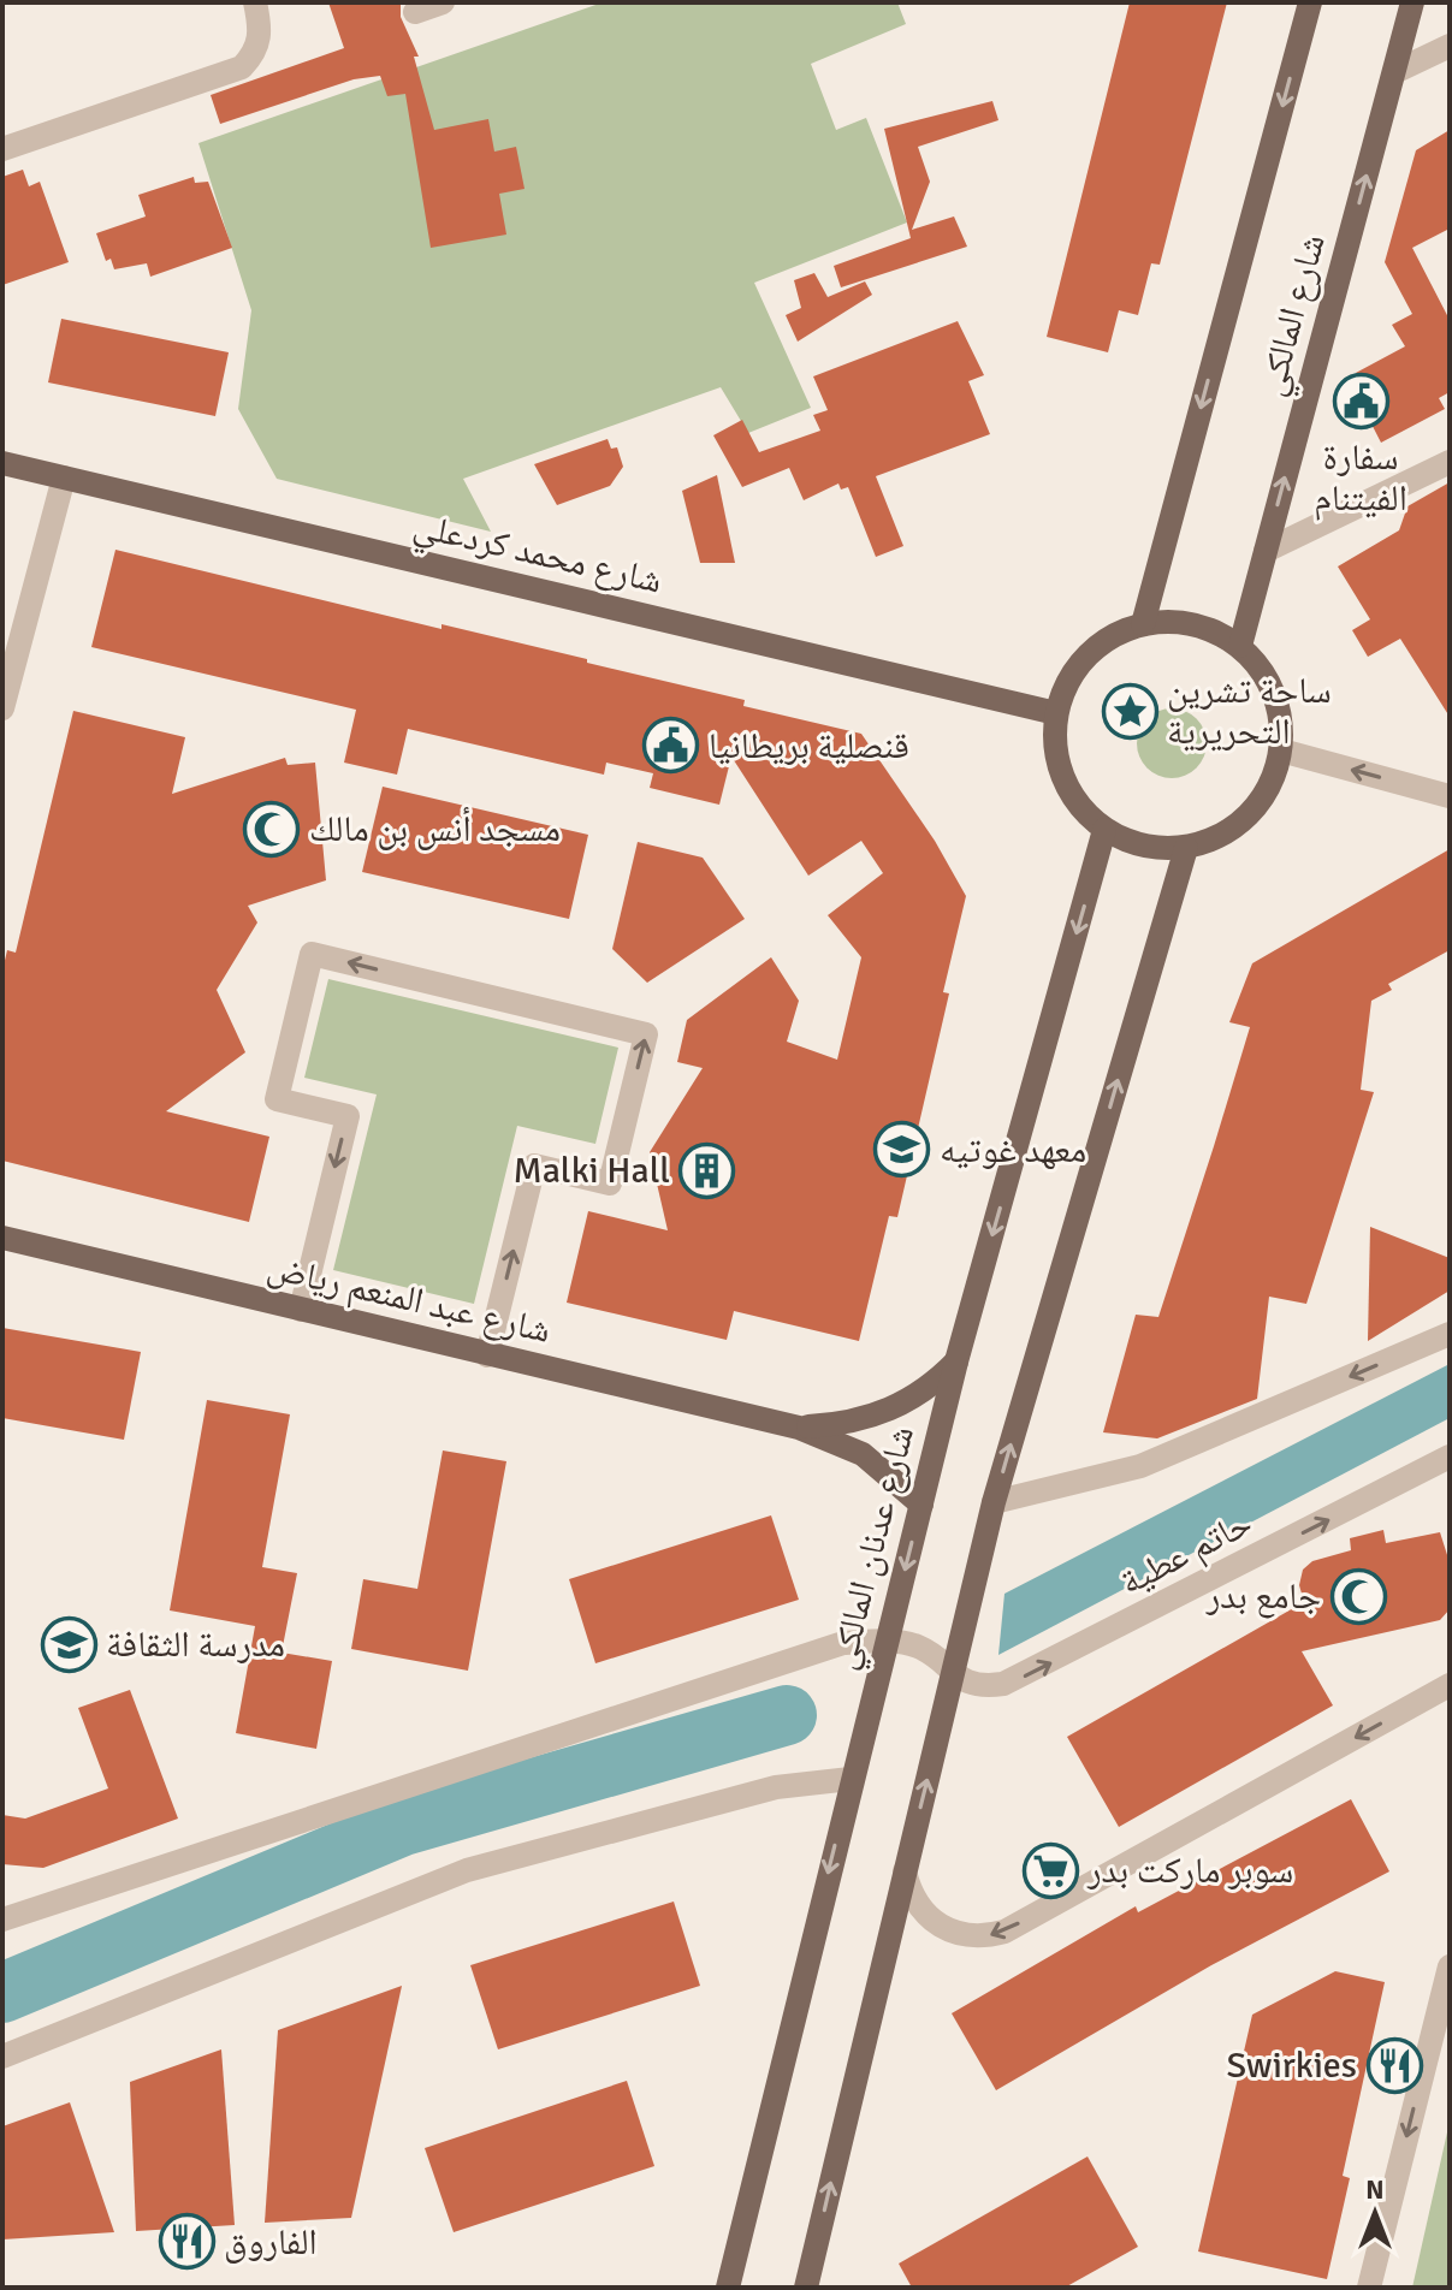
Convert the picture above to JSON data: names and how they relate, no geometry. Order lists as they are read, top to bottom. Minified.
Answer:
{"streets":{"main road":["شارع المالكي","شارع محمد كردعلي","شارع عبد المنعم رياض","شارع عدنان المالكي"],"street":["حاتم عطية"]},"crossings":[["شارع المالكي","شارع محمد كردعلي"],["شارع المالكي","شارع عدنان المالكي"],["شارع محمد كردعلي","شارع عدنان المالكي"],["شارع عبد المنعم رياض","شارع عدنان المالكي"]],"places":{"public building":["سفارة الفيتنام","قنصلية بريطانيا"],"place":["ساحة تشرين التحريرية"],"mosque":["مسجد أنس بن مالك","جامع بدر"],"school or university":["معهد غوتيه","مدرسة الثقافة"],"building":["Malki Hall"],"supermarket":["سوبر ماركت بدر"],"restaurant":["Swirkies","الفاروق"]},"north":"top"}
